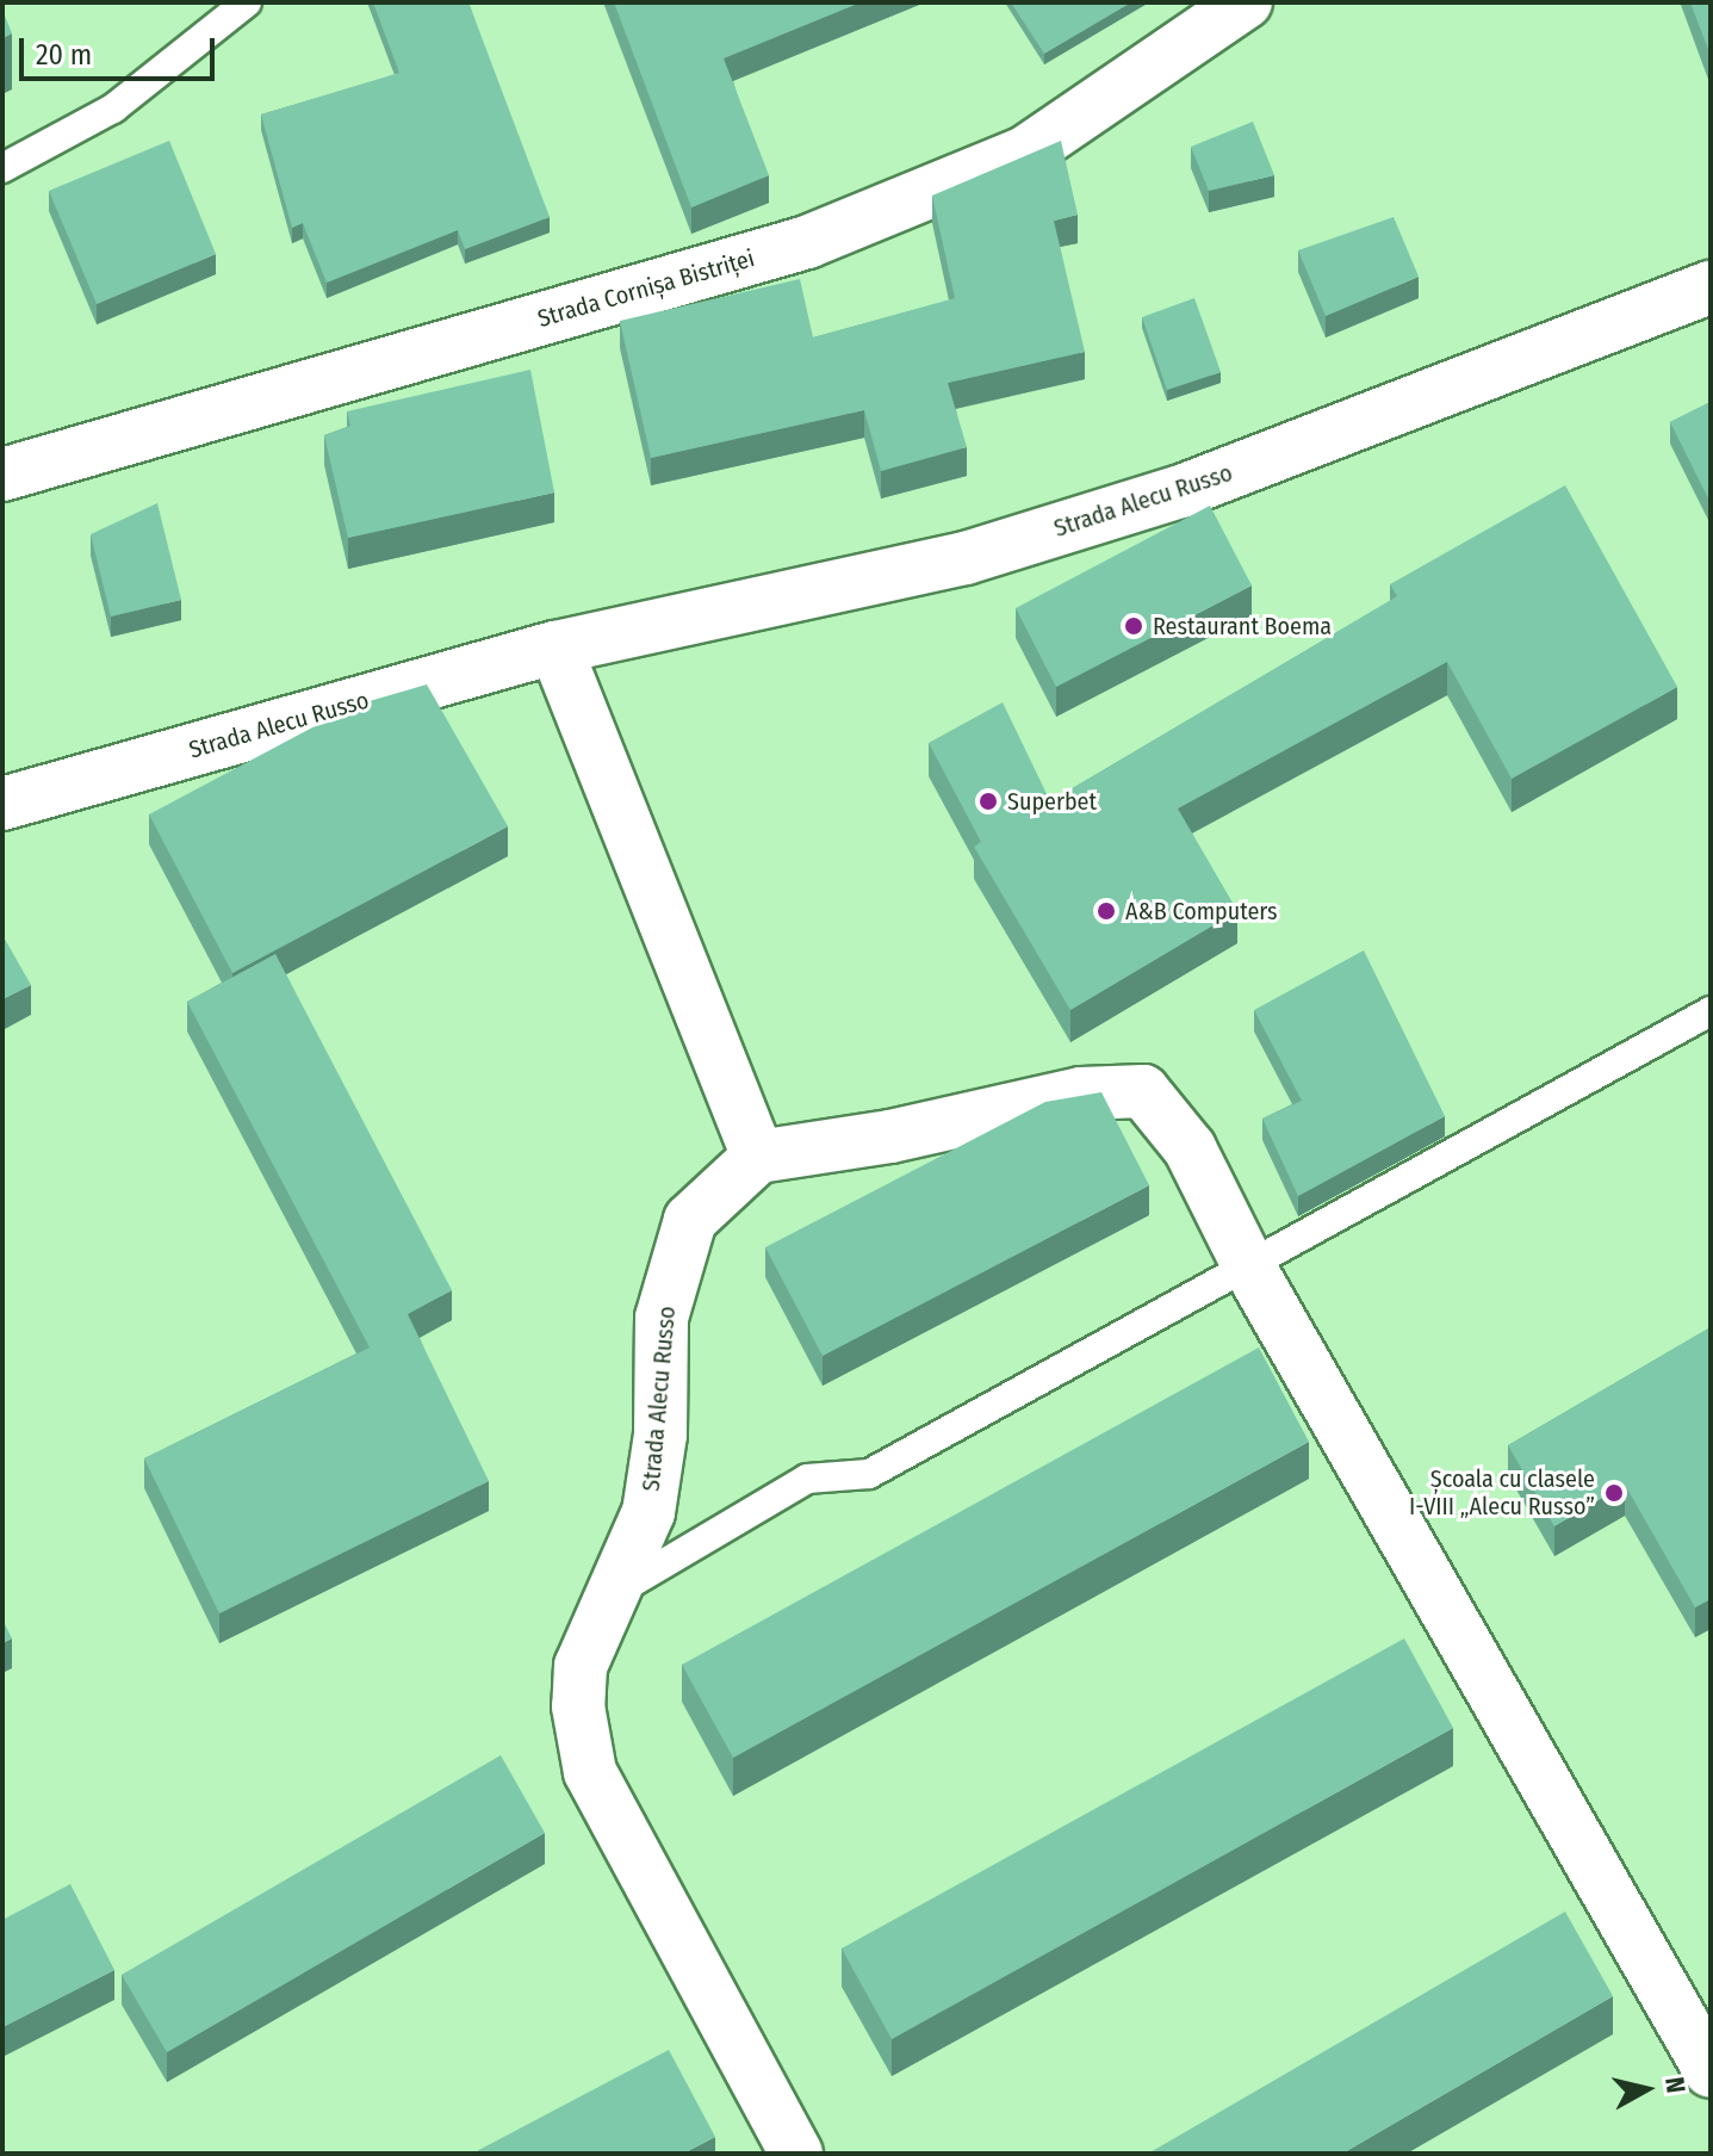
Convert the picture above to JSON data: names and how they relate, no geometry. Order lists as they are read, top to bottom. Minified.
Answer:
{"streets":{"street":["Strada Cornișa Bistriței","Strada Alecu Russo"]},"places":["Restaurant Boema","Superbet","A&B Computers","Școala cu clasele I-VIII „Alecu Russo”"],"scale_bar":"20 m","north":"right"}
